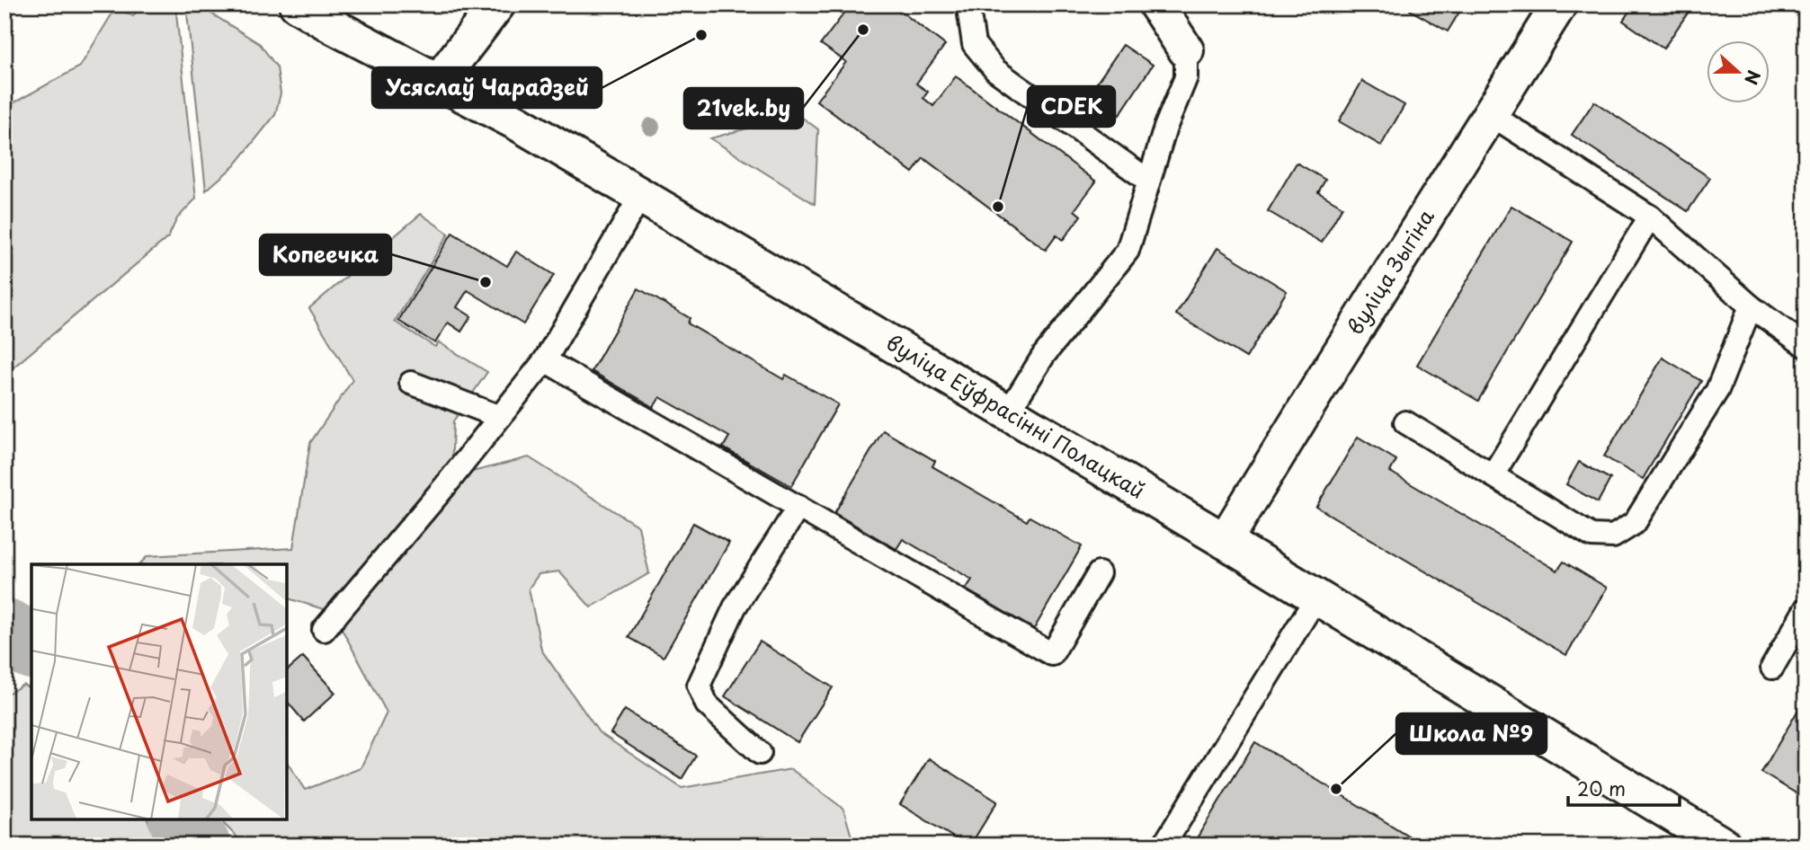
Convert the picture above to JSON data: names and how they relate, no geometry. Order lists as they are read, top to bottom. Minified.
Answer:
{"streets":{"main road":["вуліца Зыгіна","вуліца Еўфрасінні Полацкай"]},"crossings":[["вуліца Зыгіна","вуліца Еўфрасінні Полацкай"]],"places":["21vek.by","Усяслаў Чарадзей","CDEK","Копеечка","Школа №9"],"scale_bar":"20 m","north":"right"}
